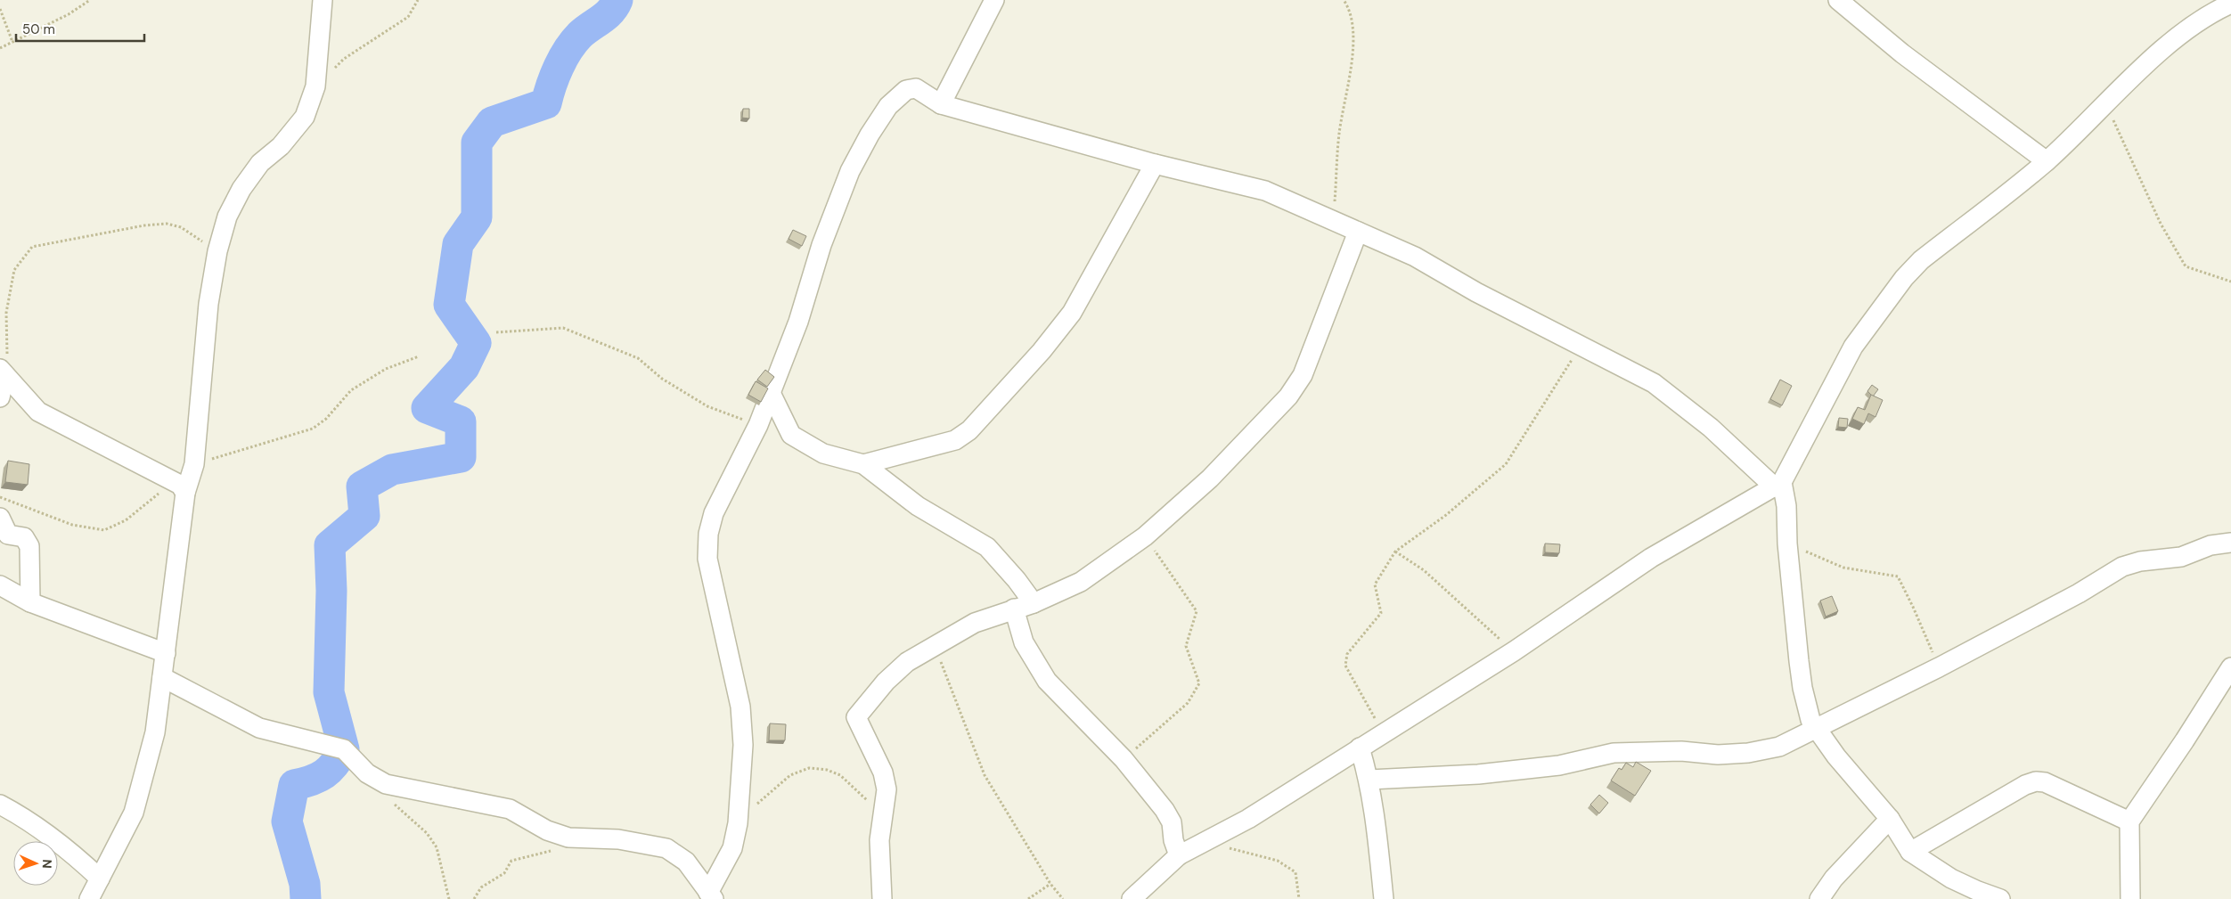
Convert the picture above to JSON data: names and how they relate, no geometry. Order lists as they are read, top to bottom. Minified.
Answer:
{"scale_bar":"50 m","north":"right"}
